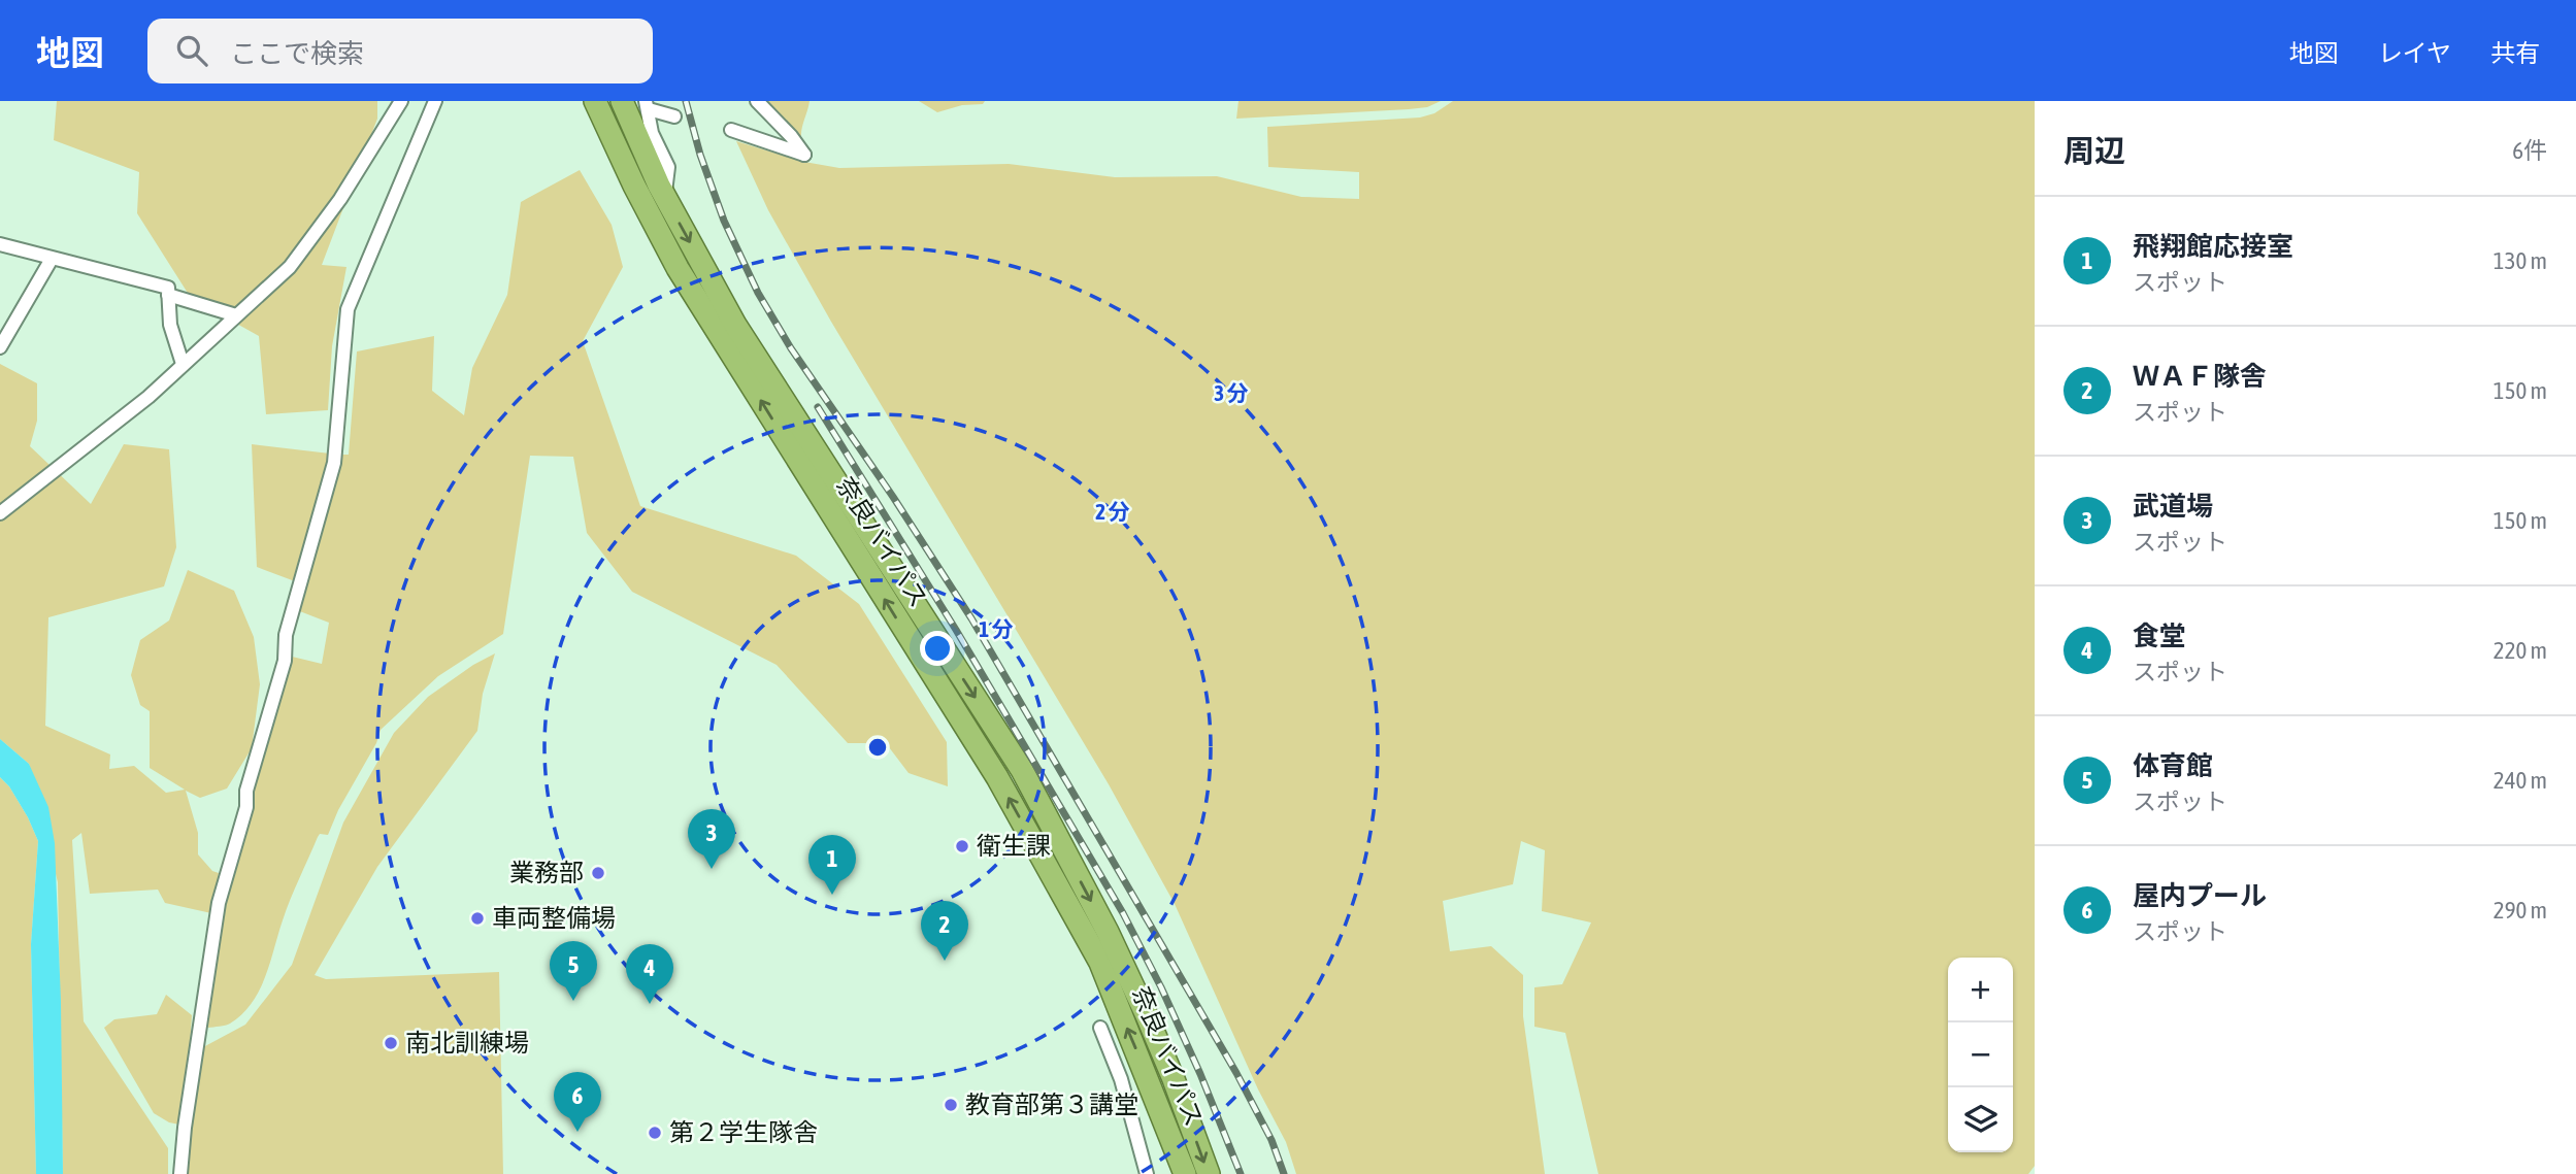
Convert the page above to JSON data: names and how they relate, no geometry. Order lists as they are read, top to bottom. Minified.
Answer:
{"streets":{"highway":["奈良バイパス"]},"places":["衛生課","業務部","車両整備場","南北訓練場","教育部第３講堂","第２学生隊舎"],"page":{"header":"地図","search":"ここで検索","nav":["地図","レイヤ","共有"],"heading":["周辺","6件"],"list":[{"mark":"1","name":"飛翔館応接室","note":"スポット","value":"130 m"},{"mark":"2","name":"ＷＡＦ隊舎","note":"スポット","value":"150 m"},{"mark":"3","name":"武道場","note":"スポット","value":"150 m"},{"mark":"4","name":"食堂","note":"スポット","value":"220 m"},{"mark":"5","name":"体育館","note":"スポット","value":"240 m"},{"mark":"6","name":"屋内プール","note":"スポット","value":"290 m"}],"pins":["3","1","2","5","4","6"],"map_buttons":["+","−"]},"rings":["3 分","2 分","1 分"]}
